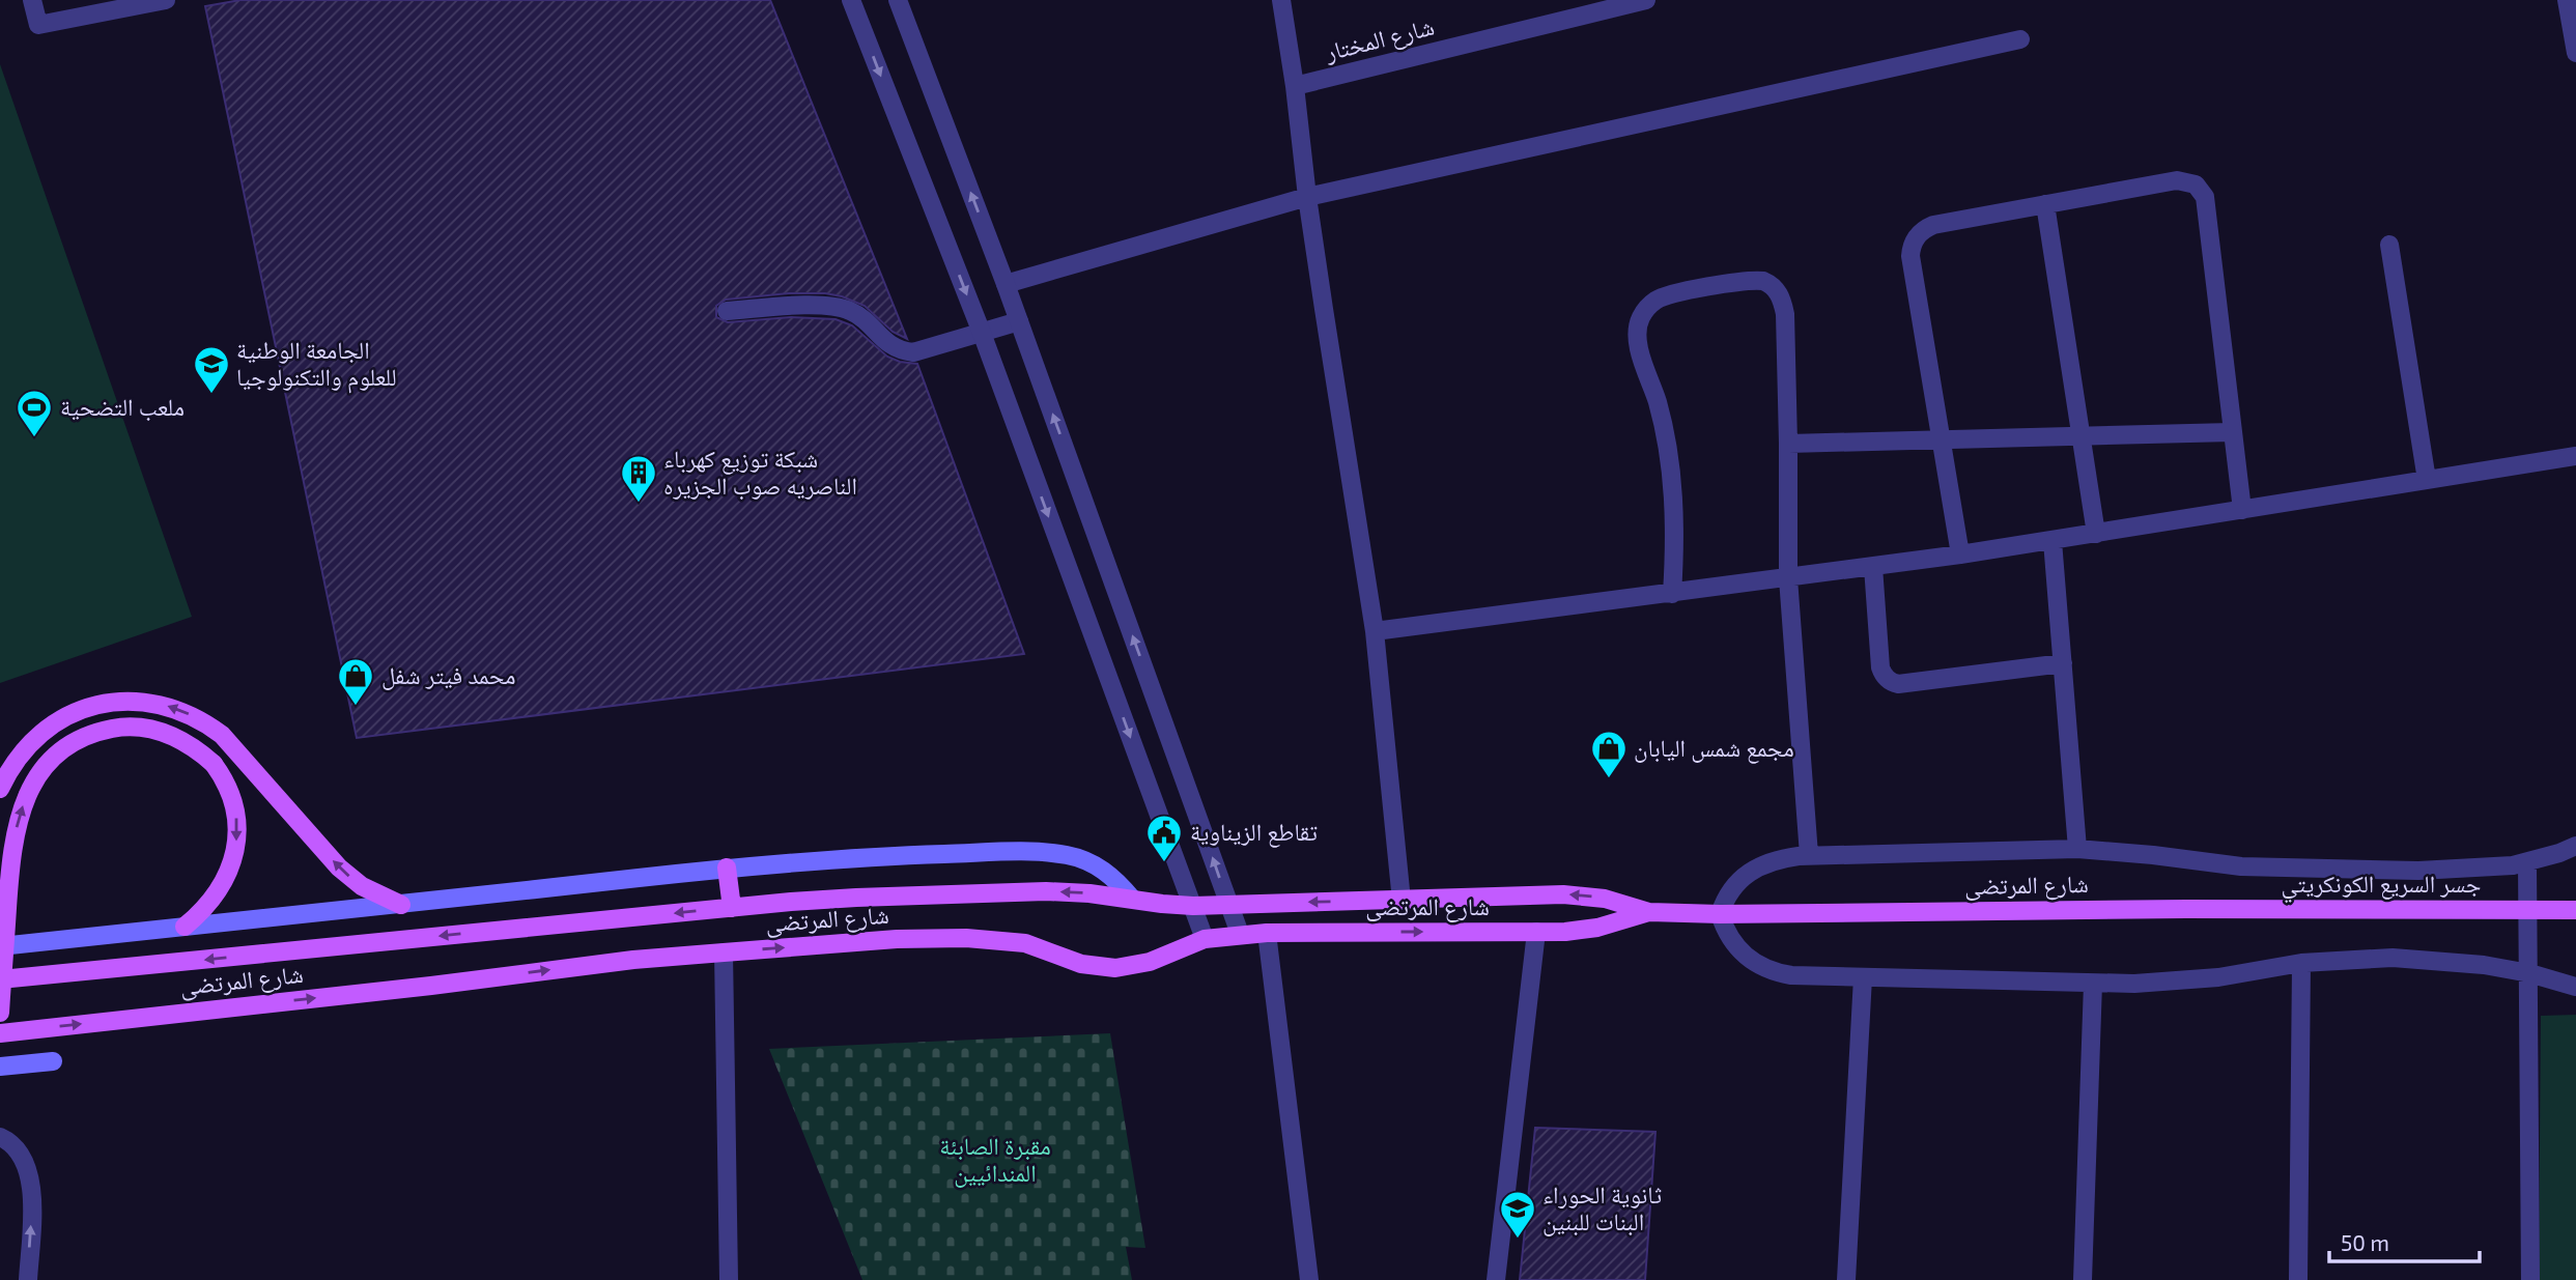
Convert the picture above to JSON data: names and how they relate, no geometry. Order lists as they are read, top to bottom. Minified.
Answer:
{"streets":{"main road":["جسر السريع الكونكريتي","شارع المرتضى"],"street":["شارع المختار"]},"crossings":[["جسر السريع الكونكريتي","شارع المرتضى"]],"parks":["مقبرة الصابئة المندائيين"],"places":{"school or university":["الجامعة الوطنية للعلوم والتكنولوجيا","ثانوية الحوراء البنات للبنين"],"sports":["ملعب التضحية"],"building":["شبكة توزيع كهرباء الناصريه صوب الجزيره"],"shop":["محمد فيتر شفل","مجمع شمس اليابان"],"public building":["تقاطع الزيناوية"]},"scale_bar":"50 m"}
